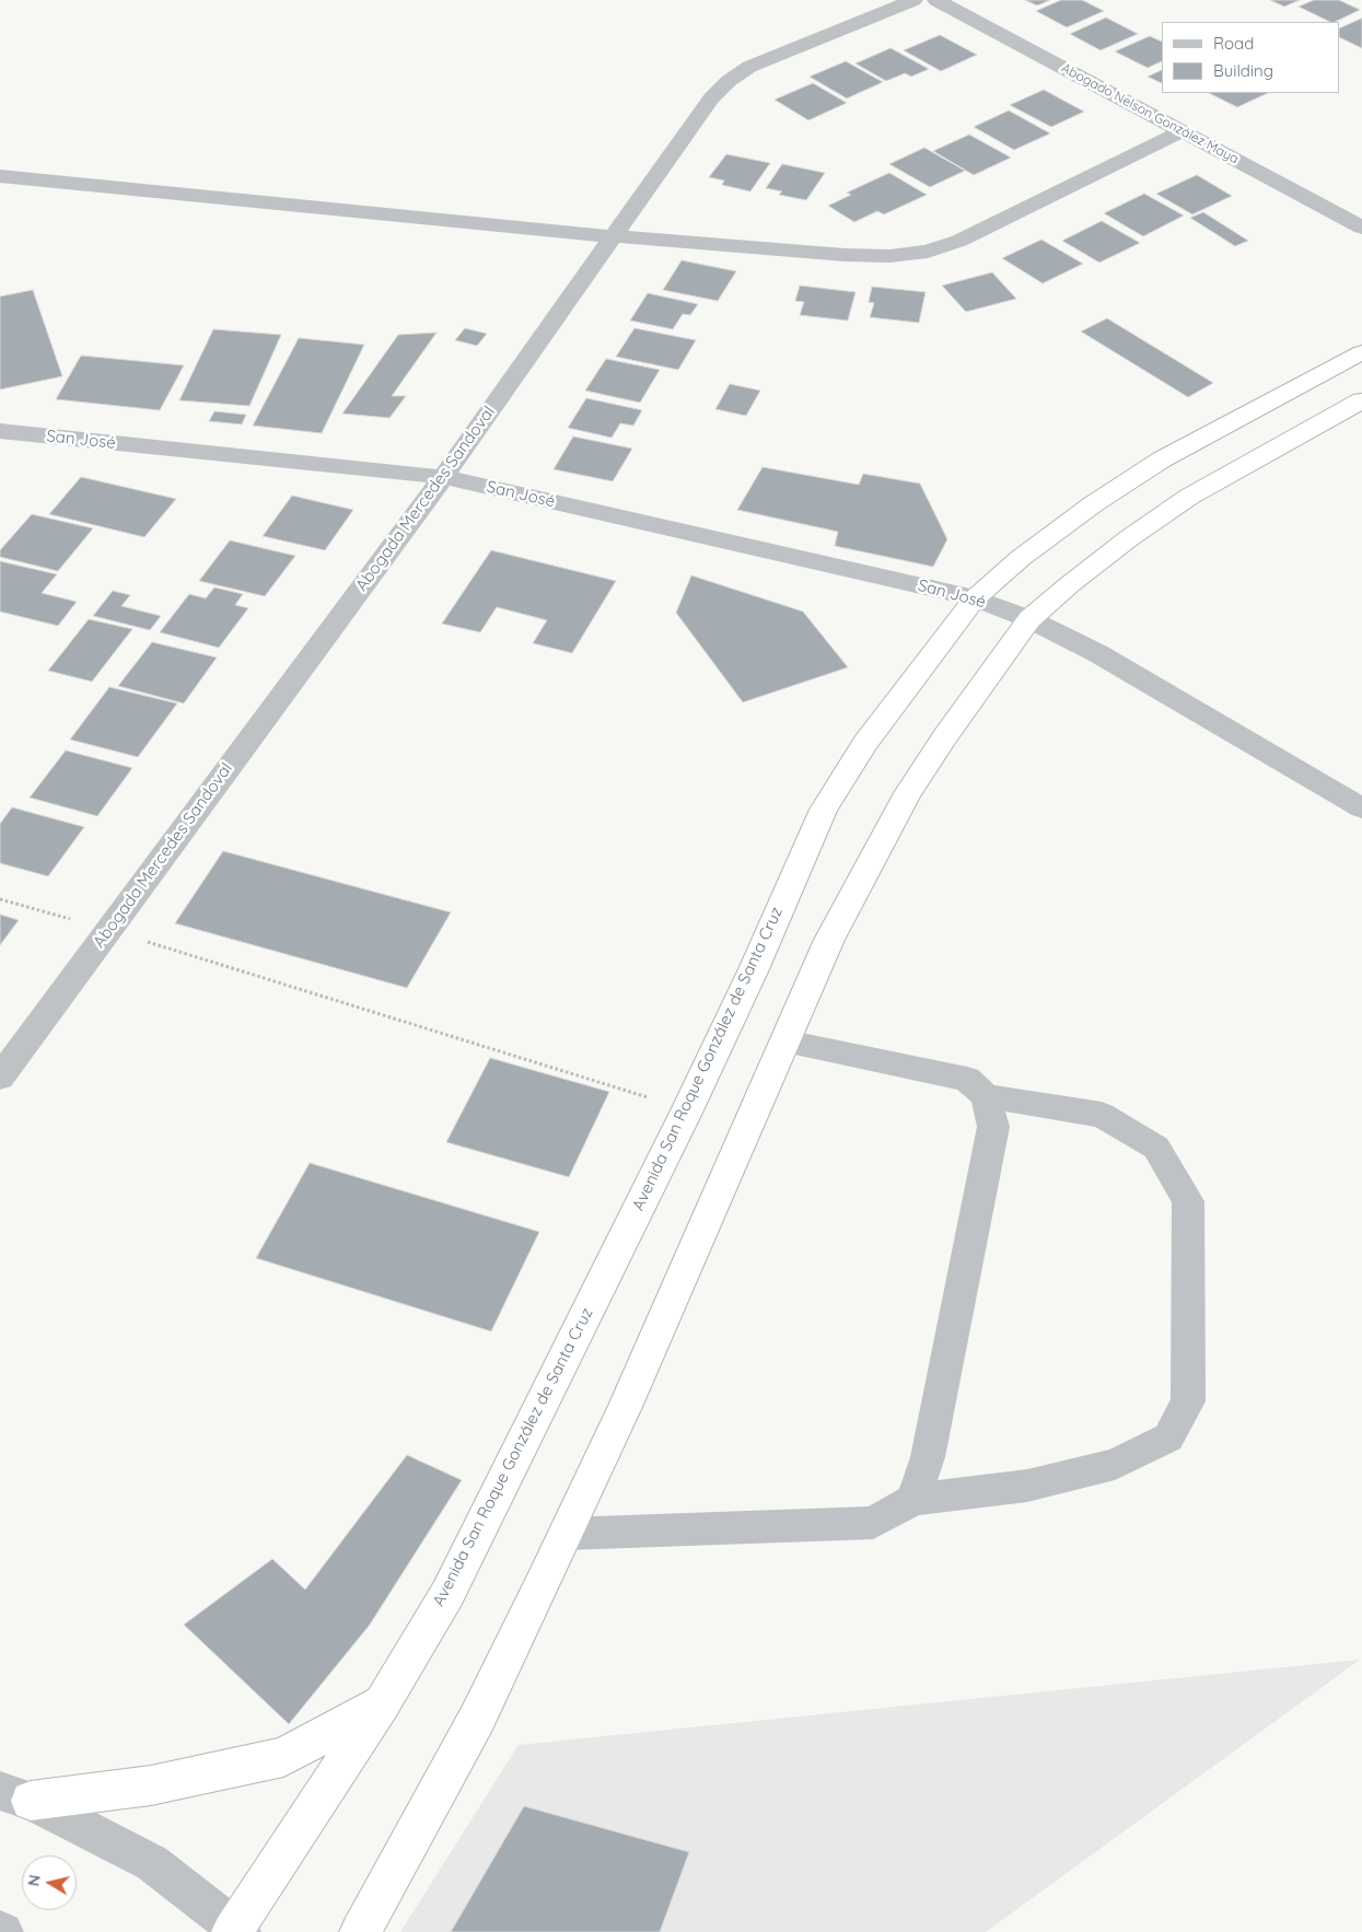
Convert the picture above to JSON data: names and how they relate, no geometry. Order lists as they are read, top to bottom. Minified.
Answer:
{"streets":{"highway":["Avenida San Roque González de Santa Cruz"],"street":["Abogado Nelson González Maya","San José","Abogada Mercedes Sandoval"]},"crossings":[["San José","Abogada Mercedes Sandoval"],["San José","Avenida San Roque González de Santa Cruz"]],"legend":["Road","Building"],"north":"left"}
